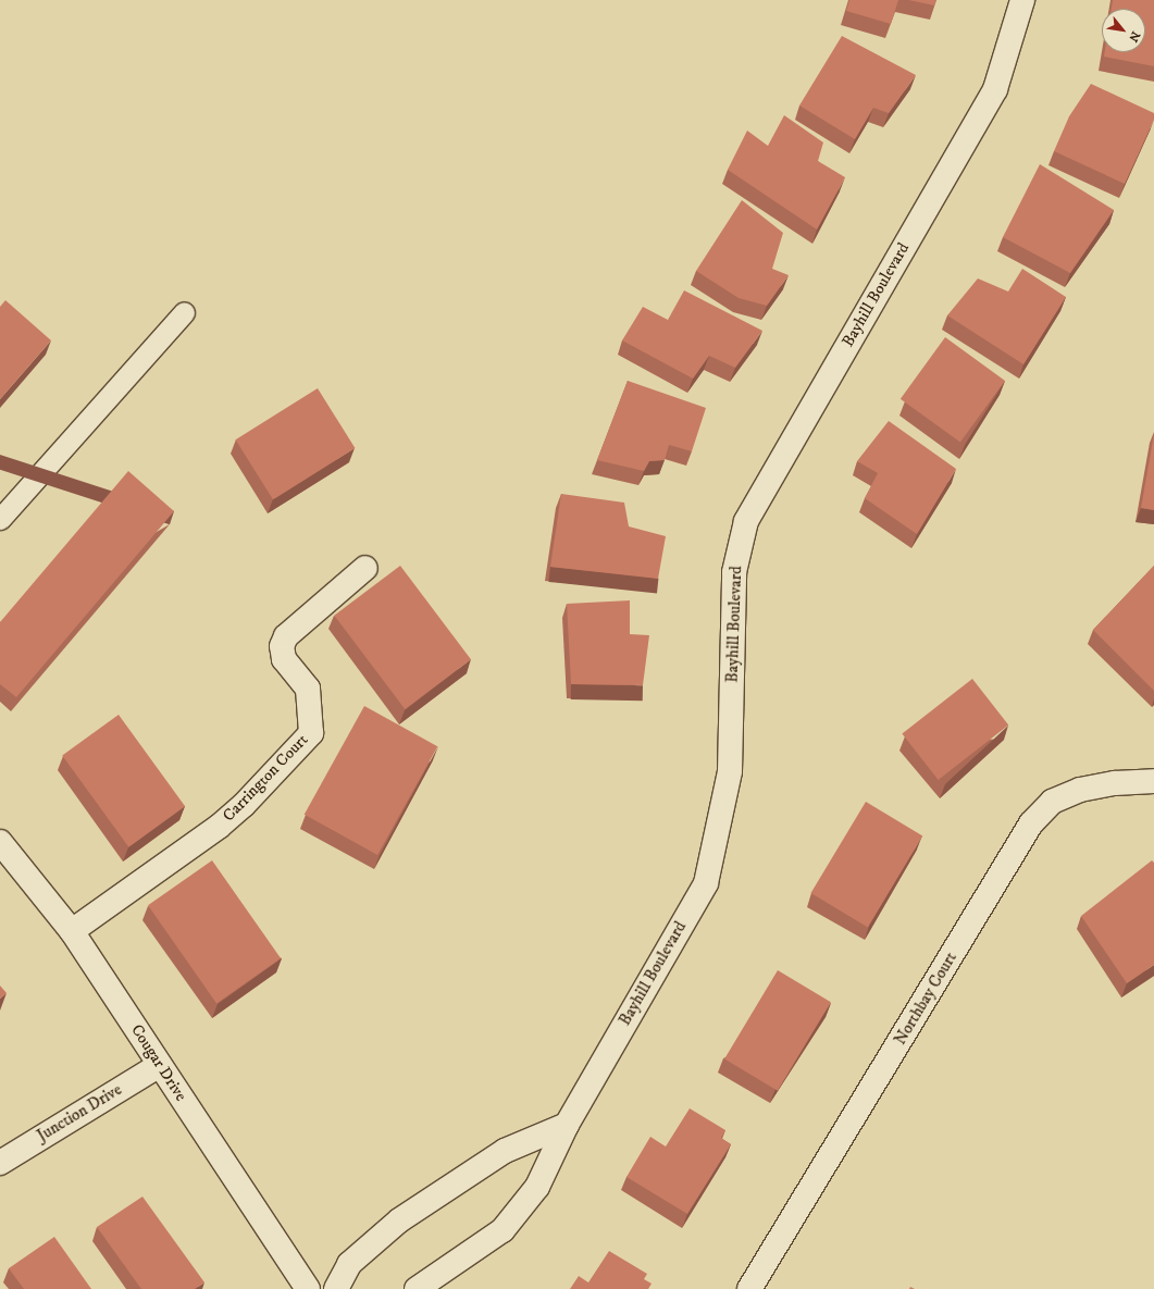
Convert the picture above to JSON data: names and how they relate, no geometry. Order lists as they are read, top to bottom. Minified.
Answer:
{"streets":{"street":["Bayhill Boulevard","Carrington Court","Northbay Court","Cougar Drive","Junction Drive"]},"crossings":[["Carrington Court","Cougar Drive"],["Cougar Drive","Junction Drive"]],"north":"bottom right"}
